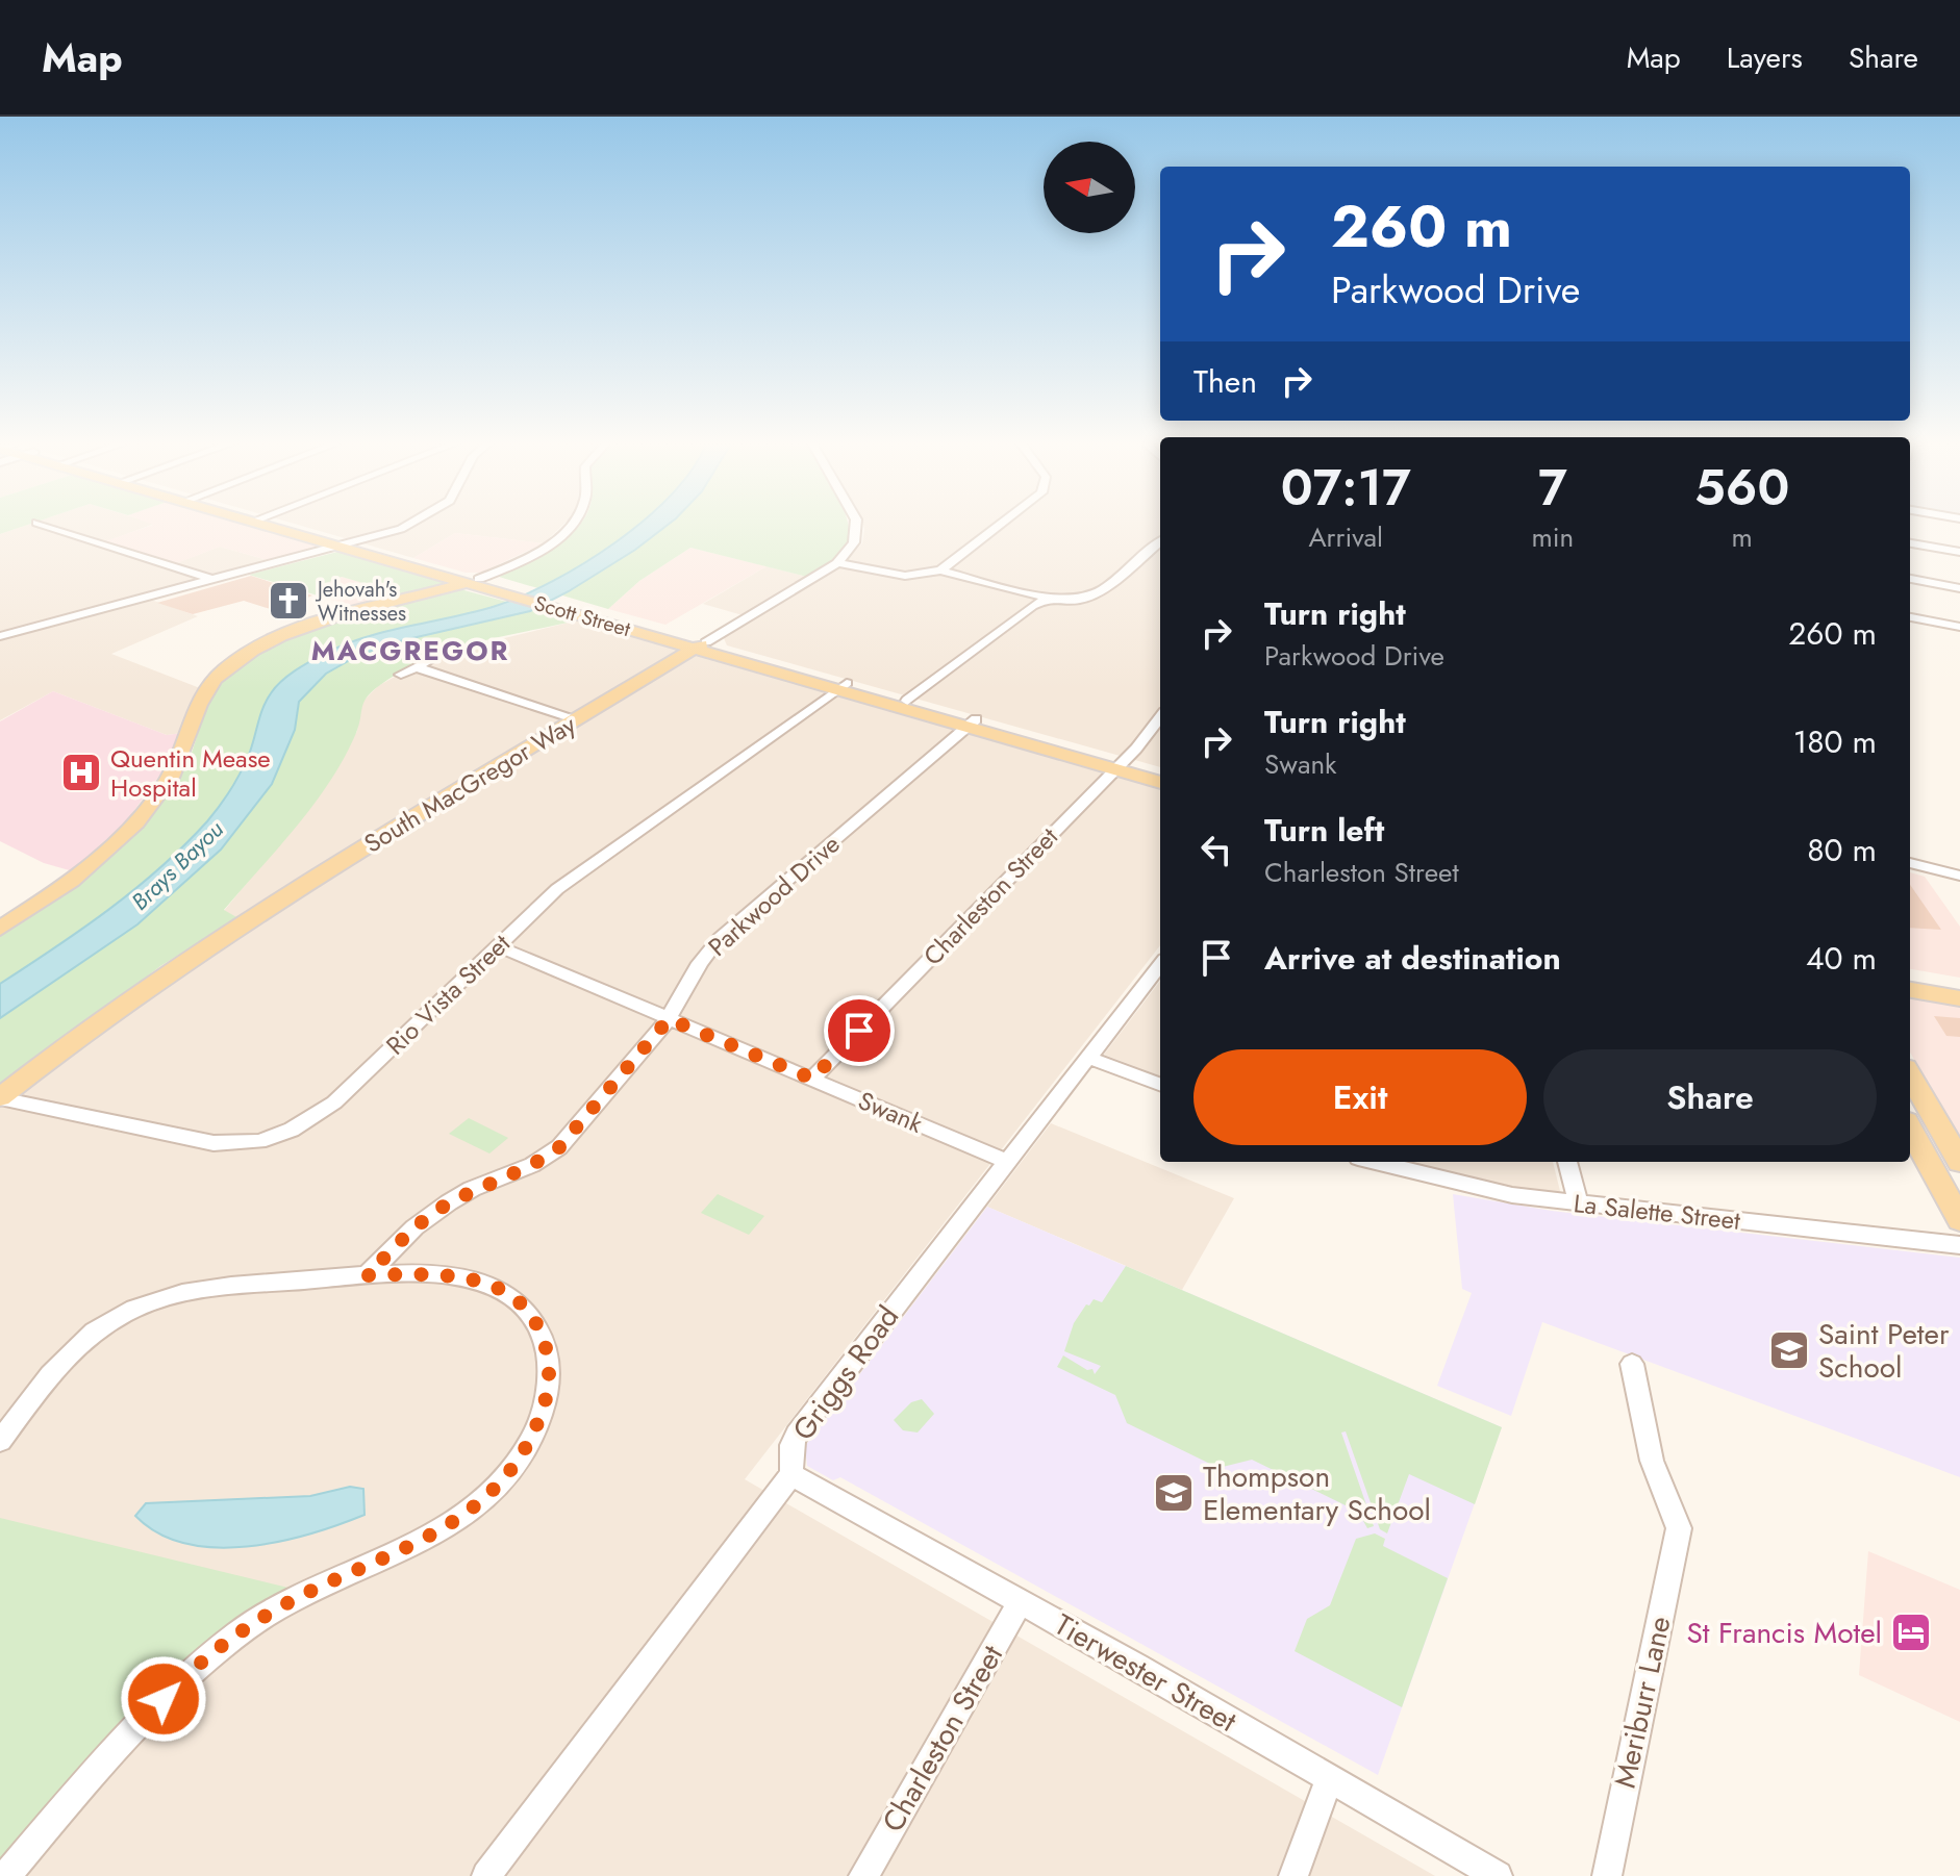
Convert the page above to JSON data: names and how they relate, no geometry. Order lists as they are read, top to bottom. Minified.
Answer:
{"streets":{"main road":["Scott Street","South MacGregor Way"],"street":["Parkwood Drive","Charleston Street","Rio Vista Street","Swank","La Salette Street","Griggs Road","Tierwester Street","Meriburr Lane"]},"crossings":[["Scott Street","South MacGregor Way"],["Scott Street","Parkwood Drive"],["Scott Street","Charleston Street"],["Scott Street","Rio Vista Street"],["South MacGregor Way","Rio Vista Street"],["Parkwood Drive","Swank"],["Charleston Street","Swank"],["Charleston Street","Tierwester Street"],["Rio Vista Street","Swank"],["Swank","Griggs Road"],["Griggs Road","Tierwester Street"]],"districts":["MACGREGOR"],"water":["Brays Bayou"],"places":{"church":["Jehovah's Witnesses"],"hospital":["Quentin Mease Hospital"],"school or university":["Saint Peter School","Thompson Elementary School"],"hotel":["St Francis Motel"]},"north":"left","page":{"header":"Map","nav":["Map","Layers","Share"],"turn":["260 m","Parkwood Drive"],"then":"Then","eta":["07:17","Arrival","7","min","560","m"],"list":[{"name":"Turn right","note":"Parkwood Drive","value":"260 m"},{"name":"Turn right","note":"Swank","value":"180 m"},{"name":"Turn left","note":"Charleston Street","value":"80 m"},{"name":"Arrive at destination","value":"40 m"}],"buttons":["Exit","Share"]}}
